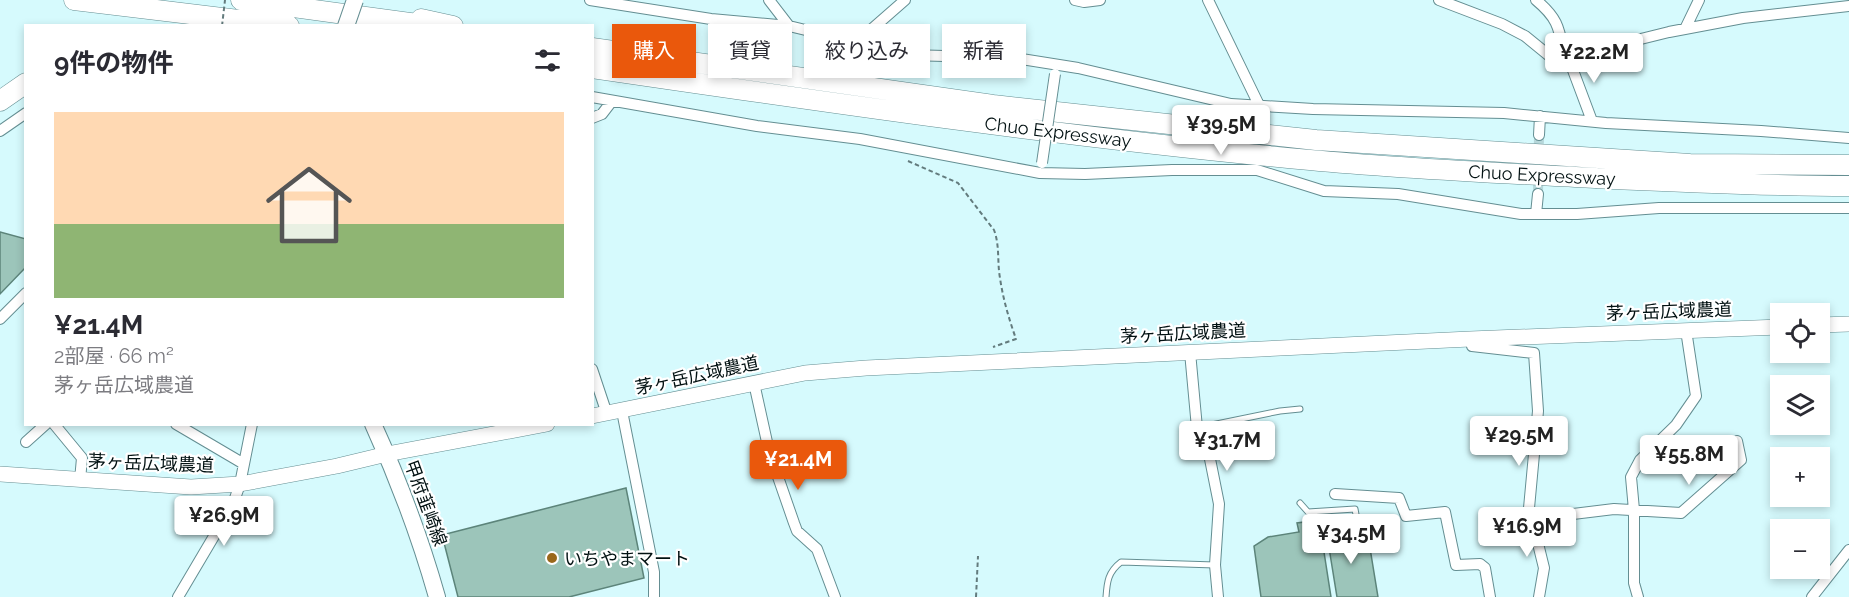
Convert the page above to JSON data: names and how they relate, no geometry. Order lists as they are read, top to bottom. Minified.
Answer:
{"streets":{"highway":["Chuo Expressway"],"main road":["甲府韮崎線"],"street":["茅ヶ岳広域農道"]},"crossings":[["茅ヶ岳広域農道","甲府韮崎線"]],"places":["いちやまマート"],"page":{"chip":["購入","賃貸","絞り込み","新着"],"heading":"9件の物件","price":["¥22.2M","¥39.5M","¥29.5M","¥31.7M","¥55.8M","¥21.4M","¥26.9M","¥16.9M","¥34.5M"],"list":[{"name":"¥21.4M","note":"2部屋 · 66 m² · 茅ヶ岳広域農道"}],"map_buttons":["+","−"]}}
